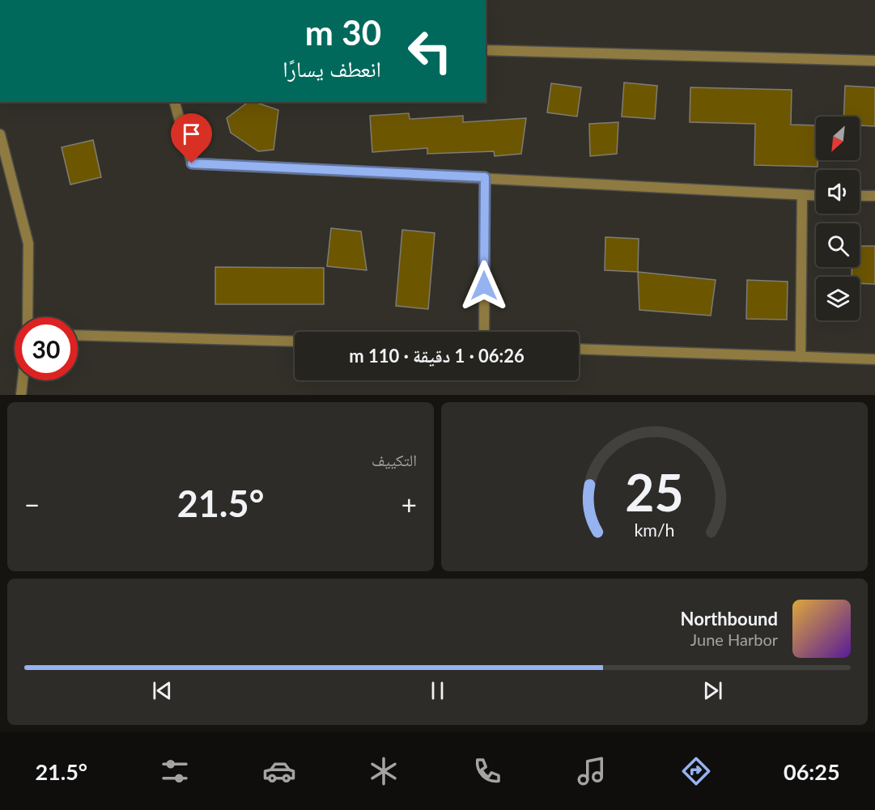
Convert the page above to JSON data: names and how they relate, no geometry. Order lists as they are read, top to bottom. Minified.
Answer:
{"north":"bottom left","page":{"turn":["30 m","انعطف يسارًا"],"limit":"30","trip":"06:26 · 1 دقيقة · 110 m","tile":"التكييف","heat":["−","21.5°","+"],"song":["Northbound","June Harbor"],"tabs":["06:25","21.5°"],"gauge":["25","km/h"]}}
